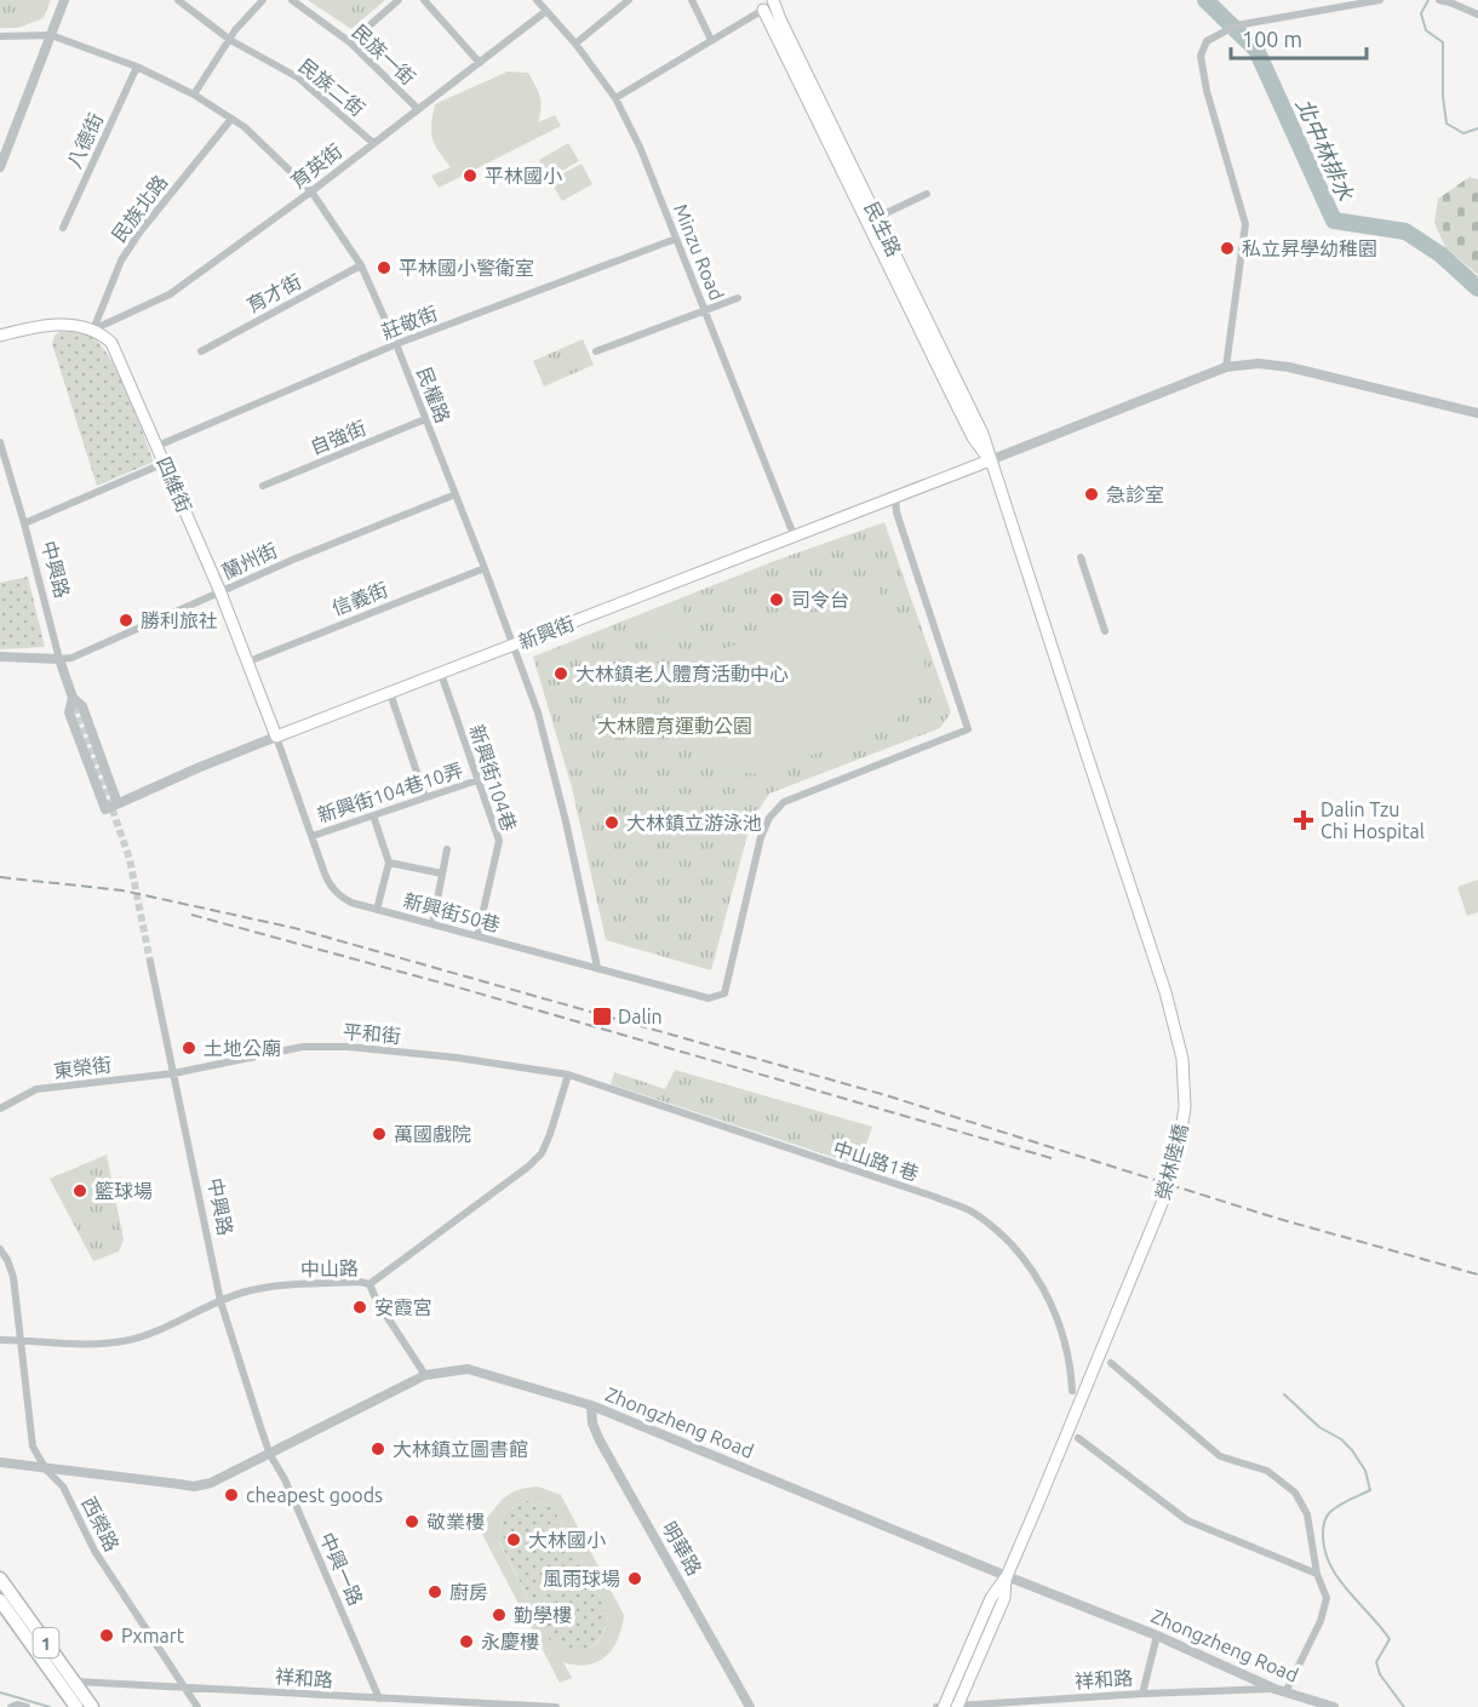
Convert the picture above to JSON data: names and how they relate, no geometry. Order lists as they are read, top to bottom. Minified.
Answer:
{"streets":{"main road":["民生路","四維街","新興街","榮林陸橋","1"],"street":["民族一街","民族二街","八德街","育英街","民族北路","Minzu Road","育才街","莊敬街","民權路","自強街","蘭州街","中興路","信義街","新興街104巷","新興街104巷10弄","新興街50巷","平和街","東榮街","中山路1巷","中山路","Zhongzheng Road","西榮路","明華路","中興一路","祥和路"]},"crossings":[["民族一街","育英街"],["民族二街","育英街"],["八德街","民權路"],["育英街","民族北路"],["育英街","Minzu Road"],["育英街","民權路"],["育英街","四維街"],["民族北路","民權路"],["民族北路","四維街"],["民生路","新興街"],["民生路","榮林陸橋"],["Minzu Road","莊敬街"],["Minzu Road","新興街"],["育才街","民權路"],["莊敬街","民權路"],["莊敬街","四維街"],["民權路","自強街"],["民權路","蘭州街"],["民權路","信義街"],["民權路","新興街"],["民權路","新興街50巷"],["四維街","蘭州街"],["四維街","信義街"],["四維街","新興街"],["四維街","新興街50巷"],["蘭州街","中興路"],["中興路","新興街"],["中興路","平和街"],["中興路","東榮街"],["中興路","中山路"],["中興路","Zhongzheng Road"],["中興路","中興一路"],["新興街","新興街104巷"],["新興街","新興街50巷"],["新興街104巷","新興街104巷10弄"],["新興街104巷","新興街50巷"],["新興街104巷10弄","新興街50巷"],["平和街","東榮街"],["平和街","中山路1巷"],["平和街","中山路"],["中山路1巷","中山路"],["榮林陸橋","Zhongzheng Road"],["中山路","西榮路"],["Zhongzheng Road","西榮路"],["Zhongzheng Road","明華路"],["Zhongzheng Road","中興一路"],["Zhongzheng Road","祥和路"],["西榮路","祥和路"],["中興一路","祥和路"],["1","祥和路"]],"water":["北中林排水"],"parks":["大林體育運動公園"],"places":{"other":["平林國小","私立昇學幼稚園","平林國小警衛室","急診室","司令台","勝利旅社","大林鎮老人體育活動中心","大林鎮立游泳池","土地公廟","萬國戲院","籃球場","安霞宮","大林鎮立圖書館","cheapest goods","敬業樓","大林國小","風雨球場","廚房","勤學樓","Pxmart","永慶樓"],"health":["Dalin Tzu Chi Hospital"],"transit":["Dalin"]},"scale_bar":"100 m"}
